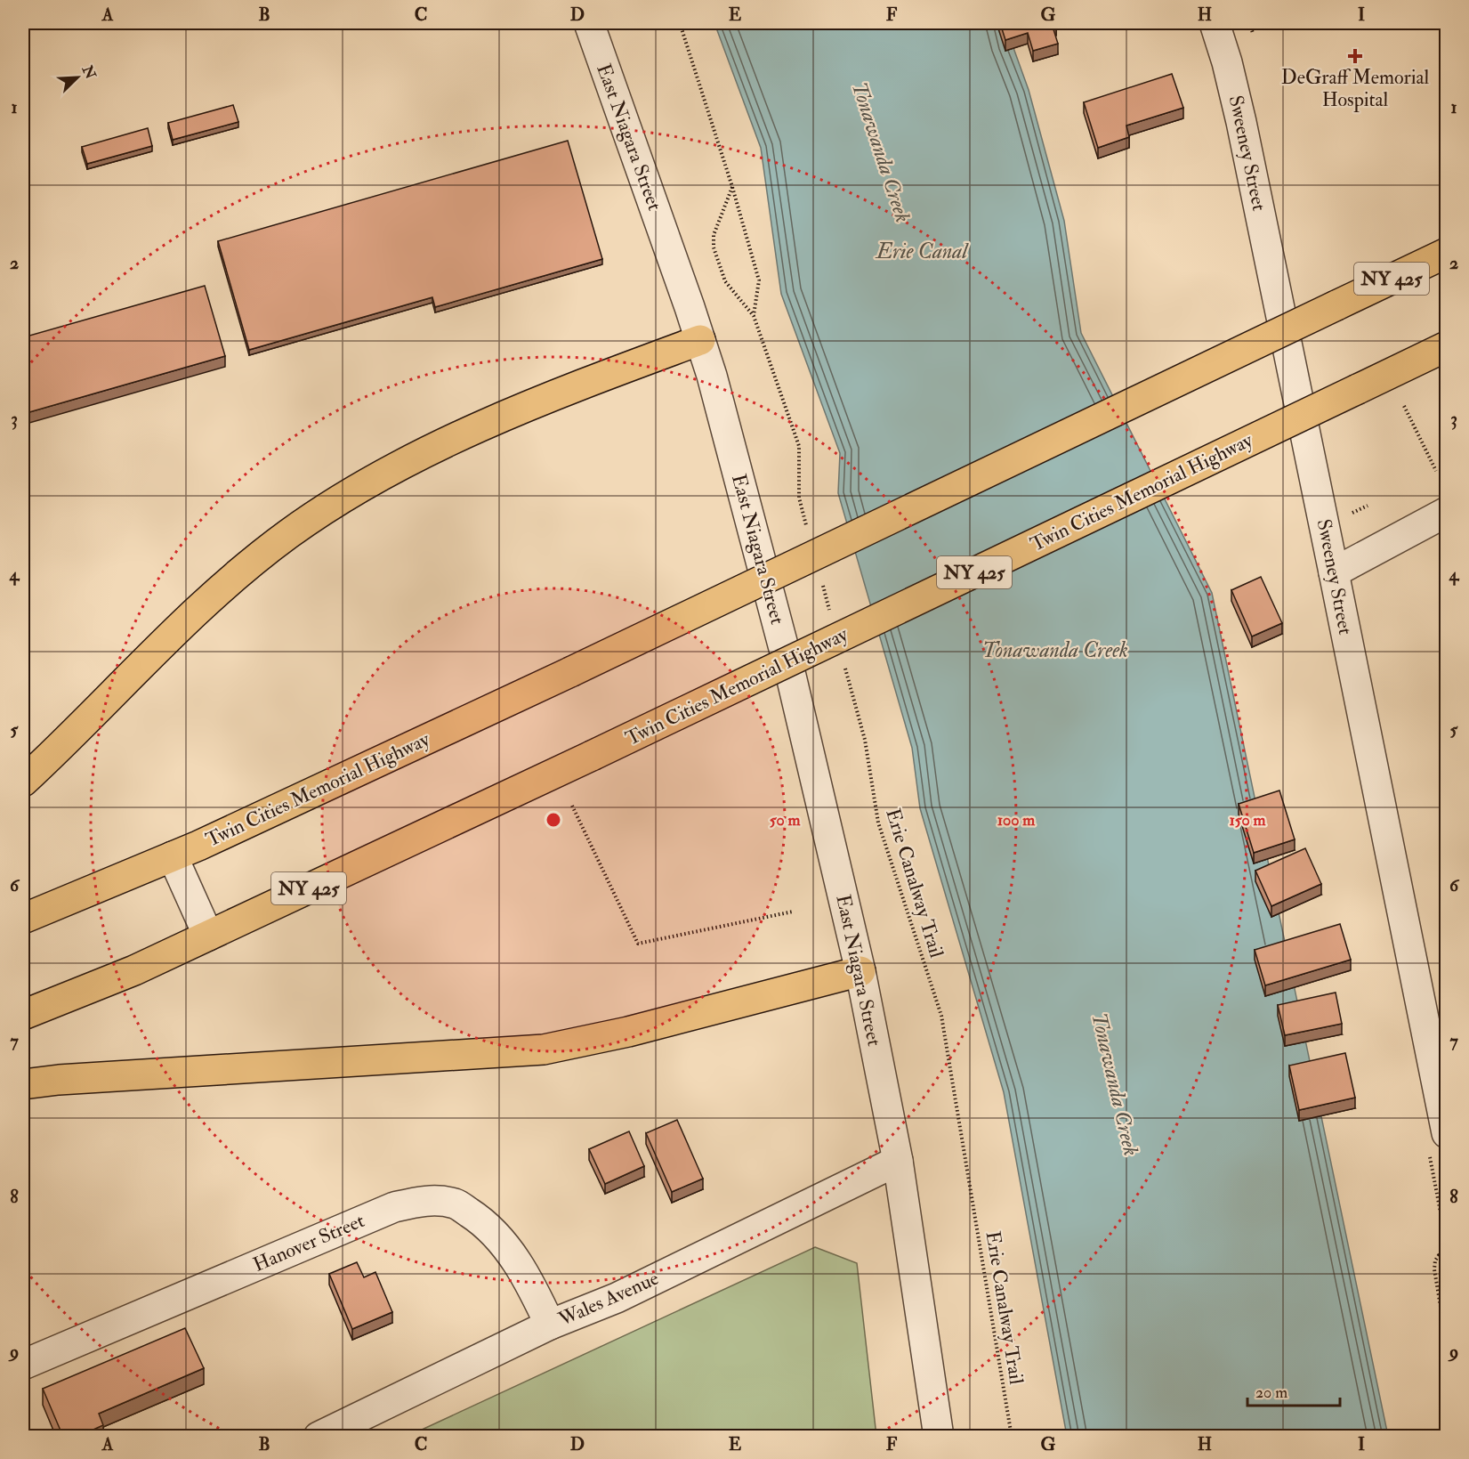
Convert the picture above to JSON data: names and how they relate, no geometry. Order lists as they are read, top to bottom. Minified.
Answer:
{"streets":{"main road":["NY 425","Twin Cities Memorial Highway"],"street":["East Niagara Street","Sweeney Street","Hanover Street","Wales Avenue"],"path":["Erie Canalway Trail"]},"crossings":[["East Niagara Street","Wales Avenue"],["Hanover Street","Wales Avenue"]],"water":["Tonawanda Creek","Erie Canal"],"places":{"health":["DeGraff Memorial Hospital"]},"scale_bar":"20 m","north":"top right","grid":{"columns":["A","B","C","D","E","F","G","H","I"],"rows":["1","2","3","4","5","6","7","8","9"]},"rings":["50 m","100 m","150 m"]}
